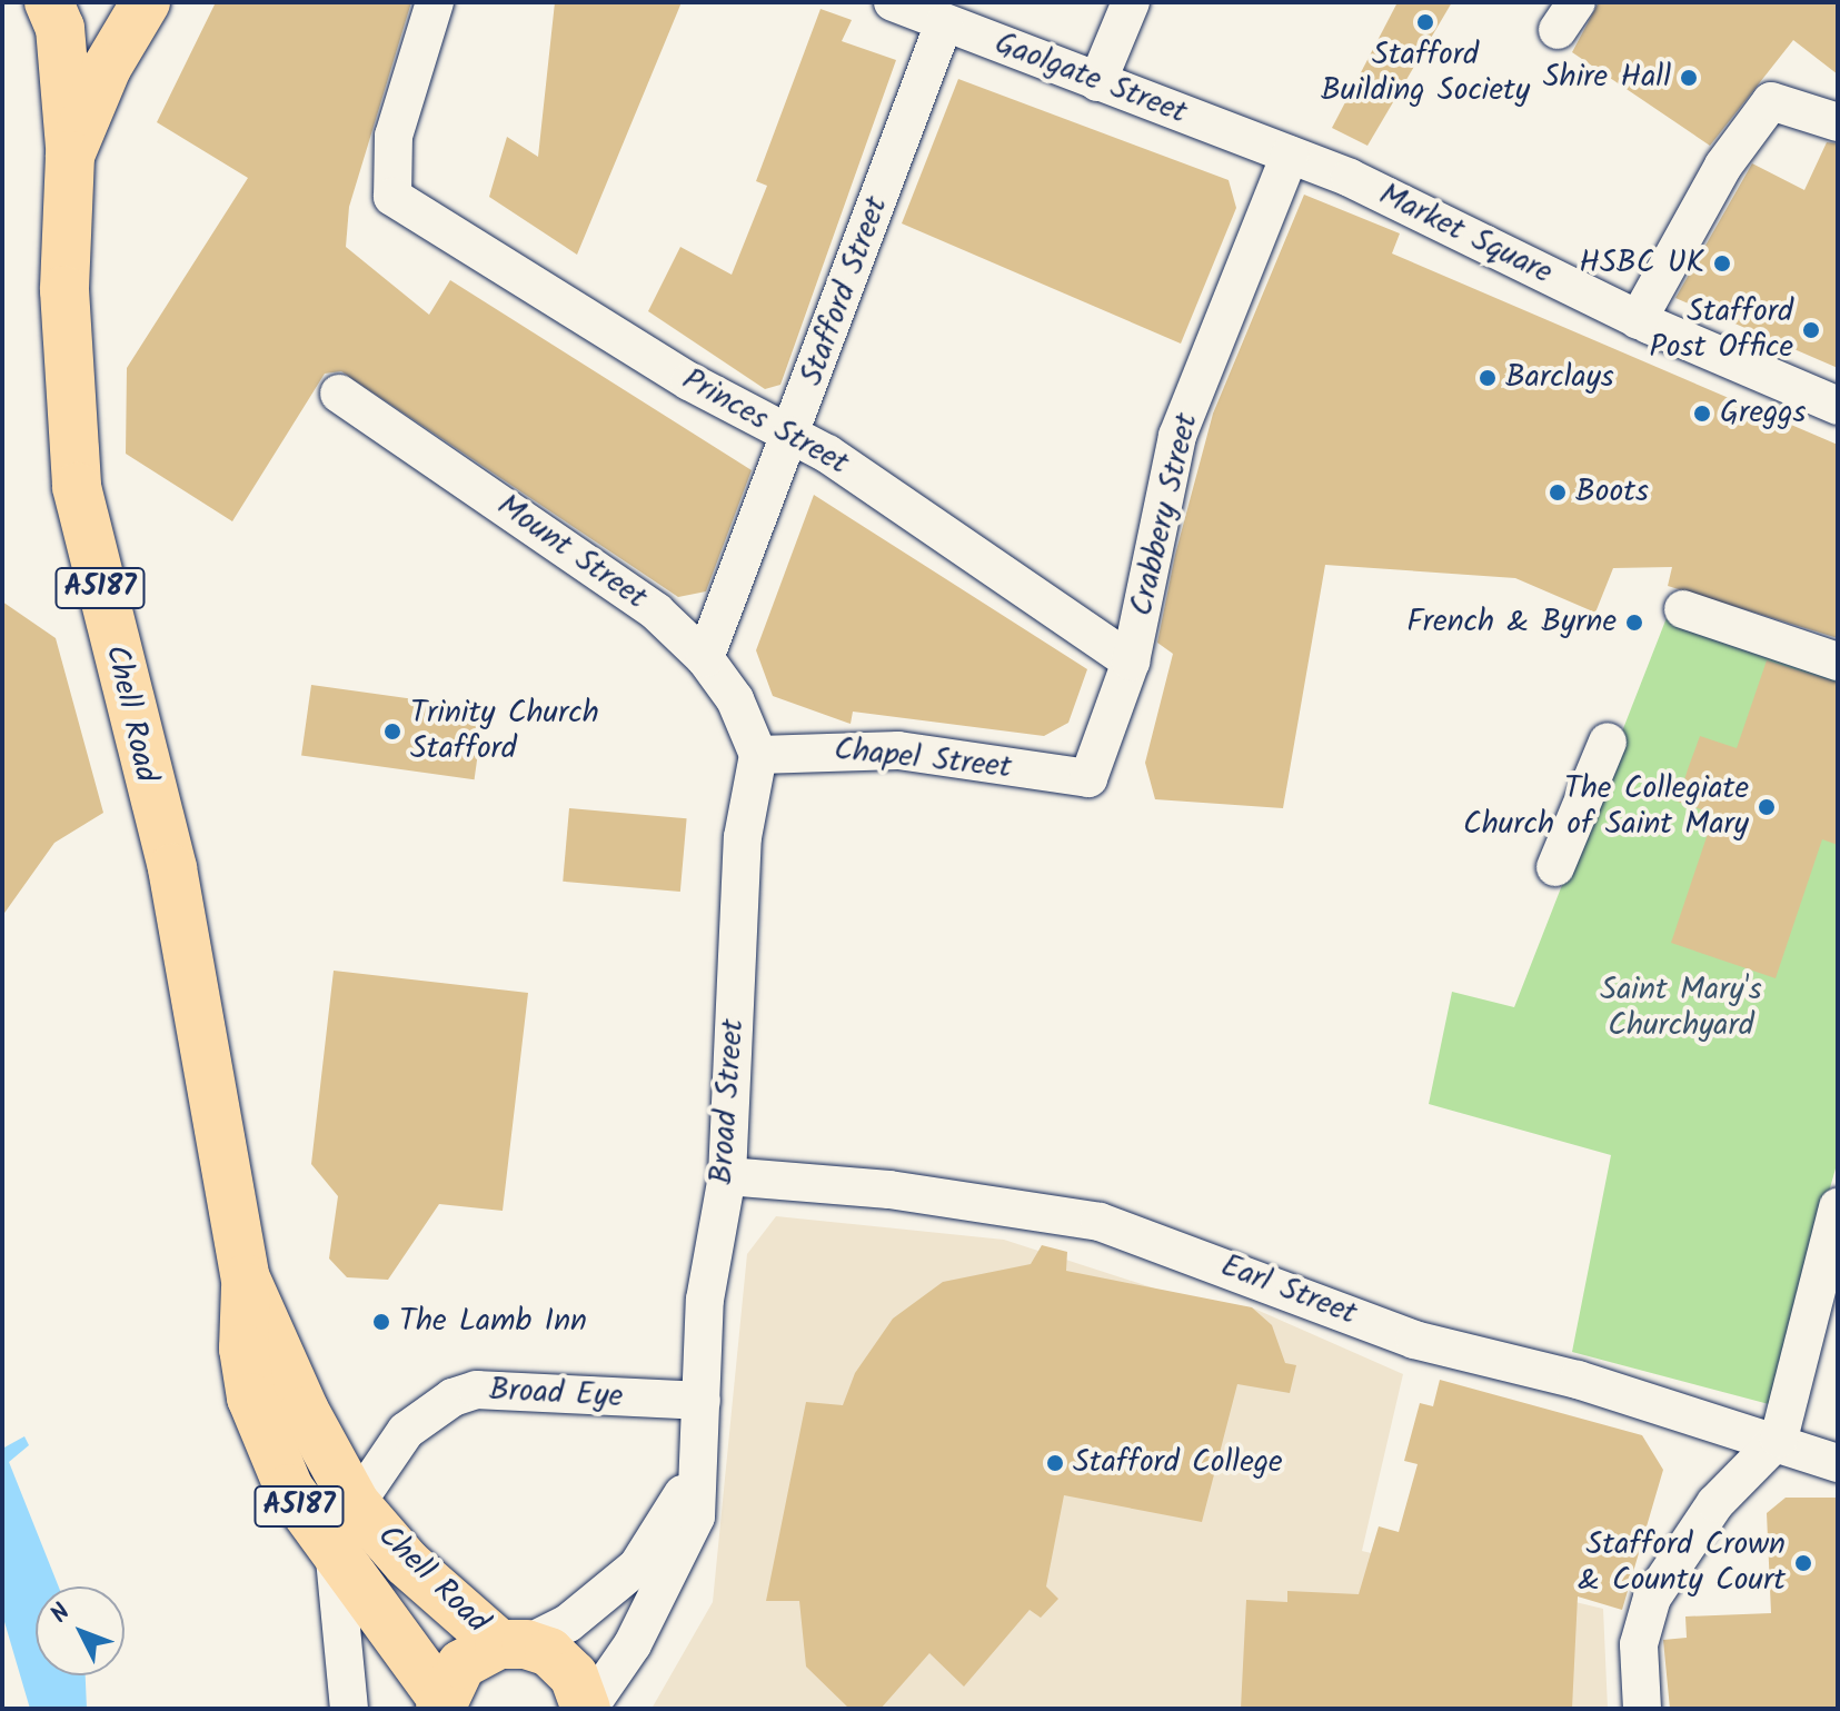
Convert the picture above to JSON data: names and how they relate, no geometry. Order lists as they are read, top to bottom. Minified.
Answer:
{"streets":{"highway":["A5187","Chell Road"],"street":["Gaolgate Street","Market Square","Stafford Street","Princes Street","Crabbery Street","Mount Street","Chapel Street","Broad Street","Earl Street","Broad Eye"]},"crossings":[["Gaolgate Street","Market Square"],["Gaolgate Street","Stafford Street"],["Gaolgate Street","Crabbery Street"],["Market Square","Crabbery Street"],["Stafford Street","Princes Street"],["Stafford Street","Mount Street"],["Princes Street","Crabbery Street"],["Crabbery Street","Chapel Street"],["Mount Street","Chapel Street"],["Mount Street","Broad Street"],["A5187","Chell Road"],["Chell Road","Broad Street"],["Chell Road","Broad Eye"],["Chapel Street","Broad Street"],["Broad Street","Earl Street"],["Broad Street","Broad Eye"]],"parks":["Saint Mary's Churchyard"],"places":["Stafford Building Society","Shire Hall","HSBC UK","Stafford Post Office","Barclays","Greggs","Boots","French & Byrne","Trinity Church Stafford","The Collegiate Church of Saint Mary","The Lamb Inn","Stafford College","Stafford Crown & County Court"],"north":"top left"}
